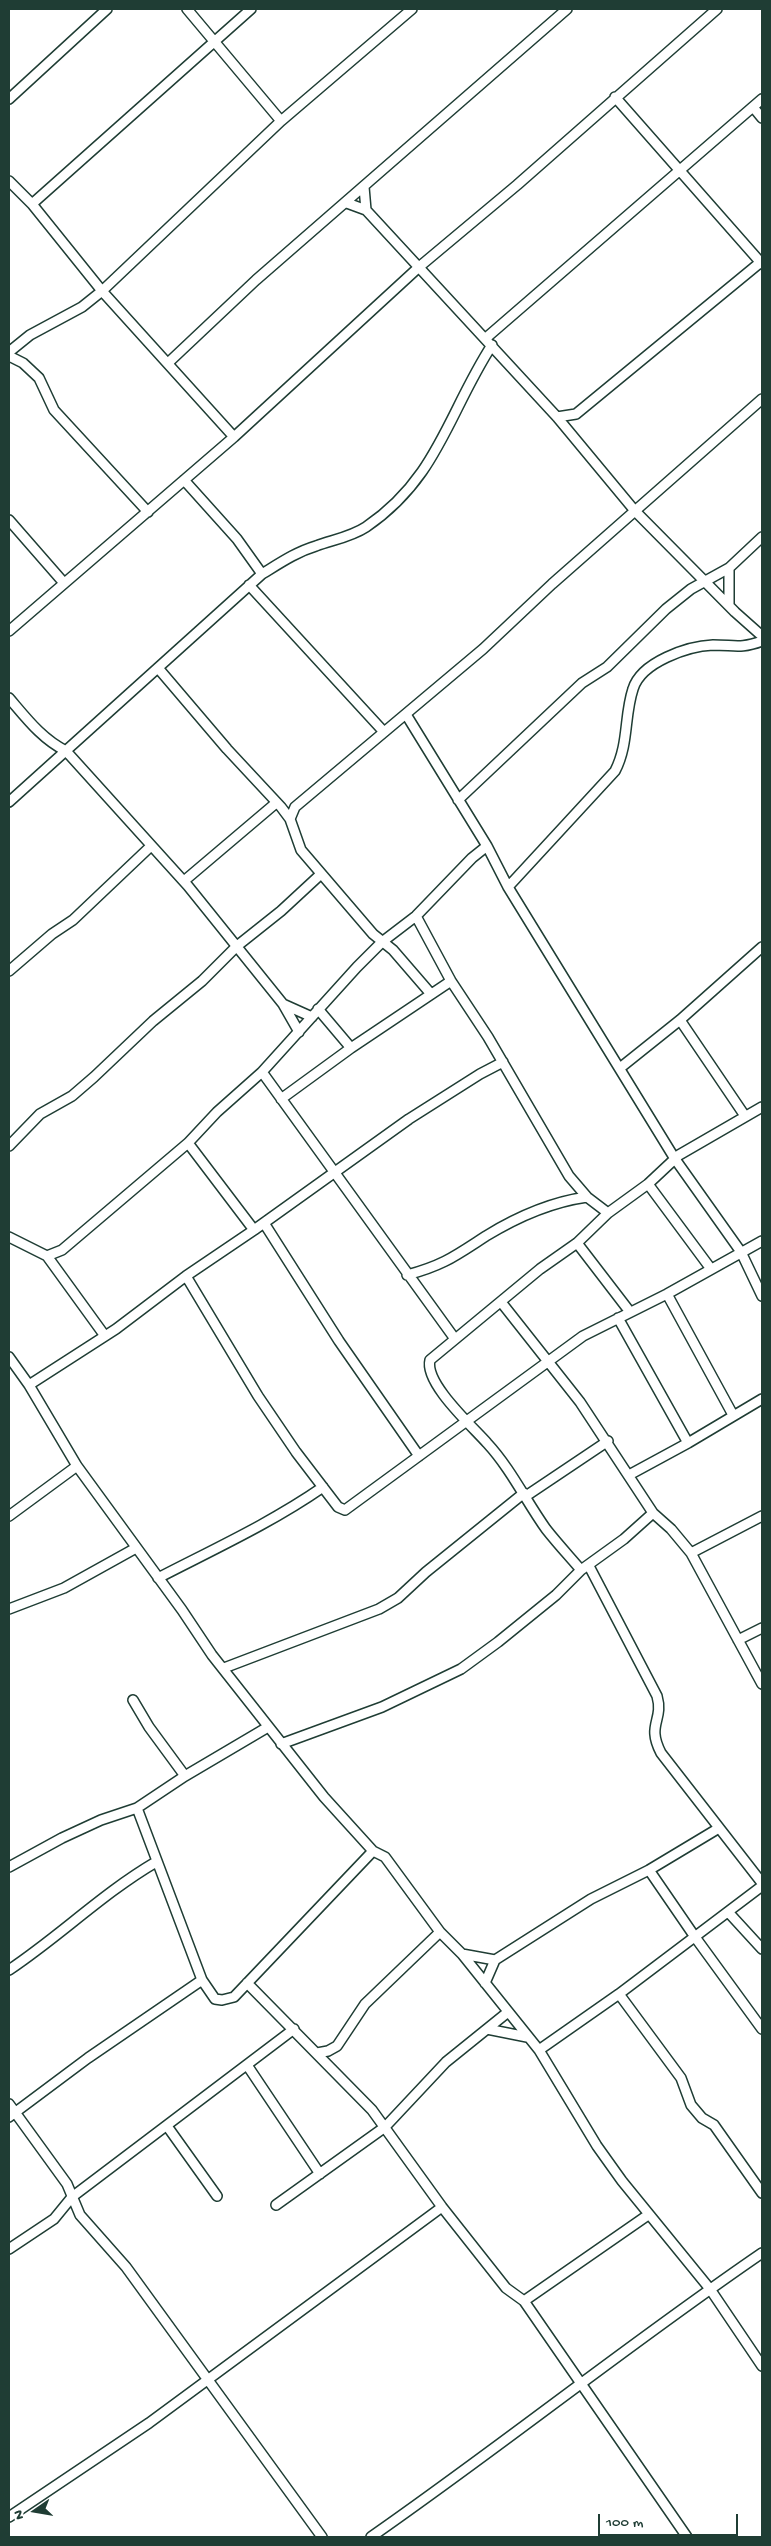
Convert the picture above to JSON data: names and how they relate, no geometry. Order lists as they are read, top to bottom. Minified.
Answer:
{"scale_bar":"100 m","north":"left"}
